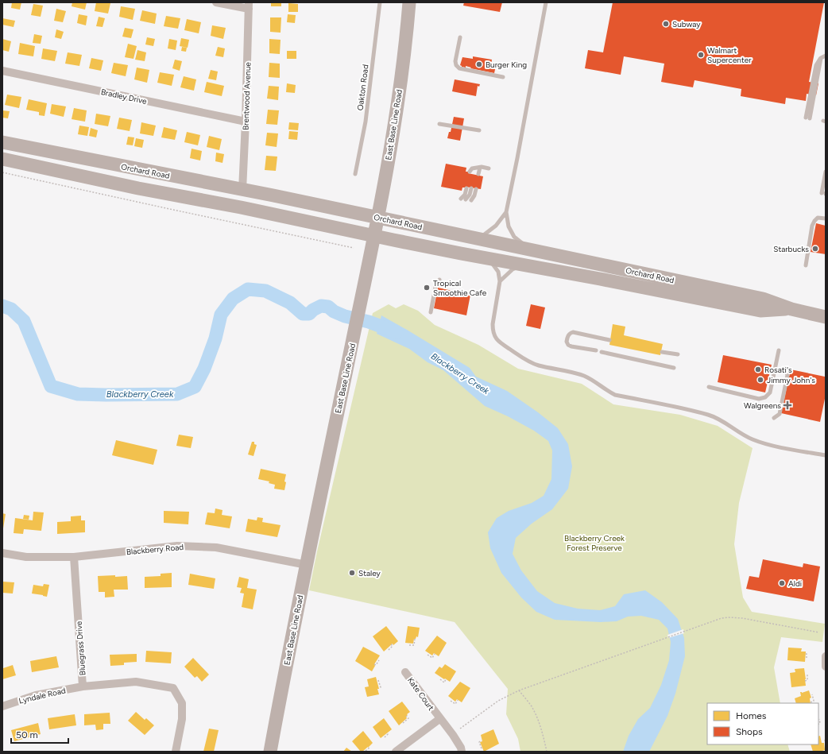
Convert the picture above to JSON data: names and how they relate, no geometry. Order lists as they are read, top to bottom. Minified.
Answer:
{"streets":{"main road":["East Base Line Road","Orchard Road"],"street":["Bradley Drive","Brentwood Avenue","Blackberry Road","Bluegrass Drive","Kate Court","Lyndale Road"],"lane":["Oakton Road"]},"crossings":[["Bradley Drive","Brentwood Avenue"],["Brentwood Avenue","Orchard Road"],["East Base Line Road","Orchard Road"],["East Base Line Road","Blackberry Road"],["Blackberry Road","Bluegrass Drive"],["Bluegrass Drive","Lyndale Road"]],"water":["Blackberry Creek"],"parks":["Blackberry Creek Forest Preserve"],"places":{"other":["Subway","Walmart Supercenter","Burger King","Starbucks","Tropical Smoothie Cafe","Rosati's","Jimmy John's","Staley","Aldi"],"health":["Walgreens"]},"legend":["Homes","Shops"],"scale_bar":"50 m"}
